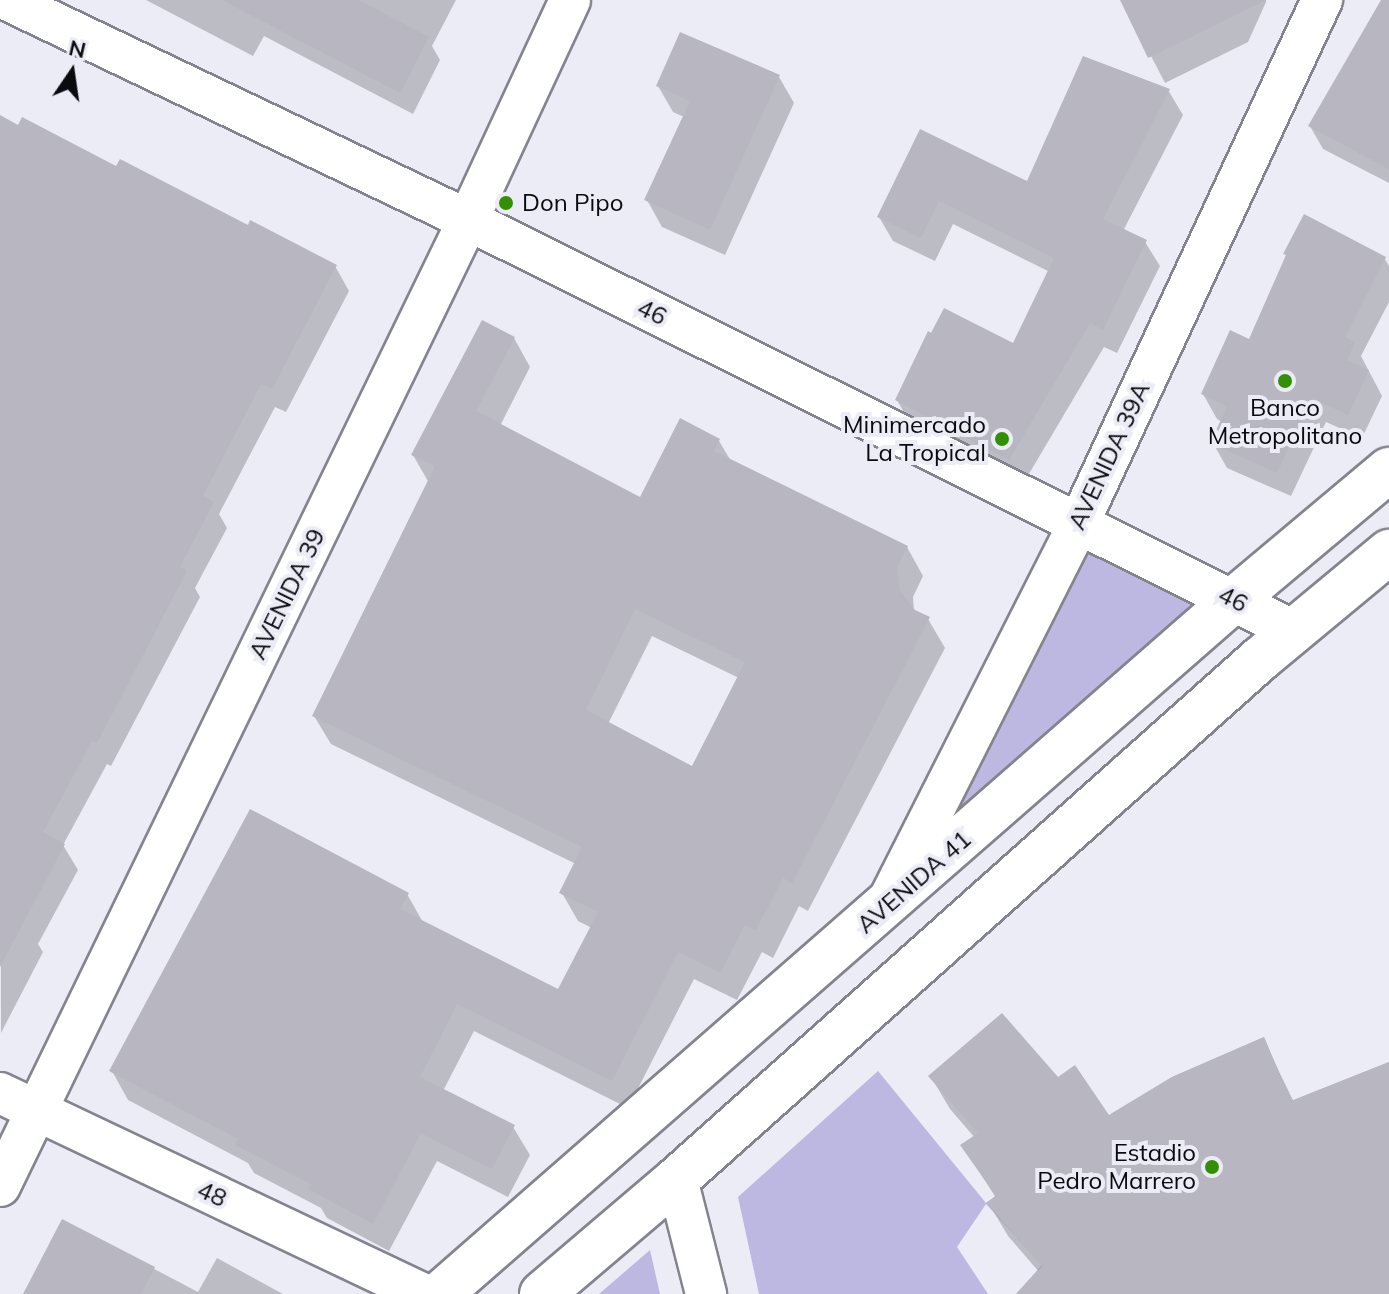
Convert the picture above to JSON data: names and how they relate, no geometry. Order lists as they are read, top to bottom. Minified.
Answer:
{"streets":{"main road":["AVENIDA 41"],"street":["46","AVENIDA 39A","AVENIDA 39","48"]},"crossings":[["46","AVENIDA 39A"],["46","AVENIDA 39"],["46","AVENIDA 41"],["AVENIDA 39A","AVENIDA 41"],["AVENIDA 39","48"]],"places":["Don Pipo","Banco Metropolitano","Minimercado La Tropical","Estadio Pedro Marrero"],"north":"top"}
